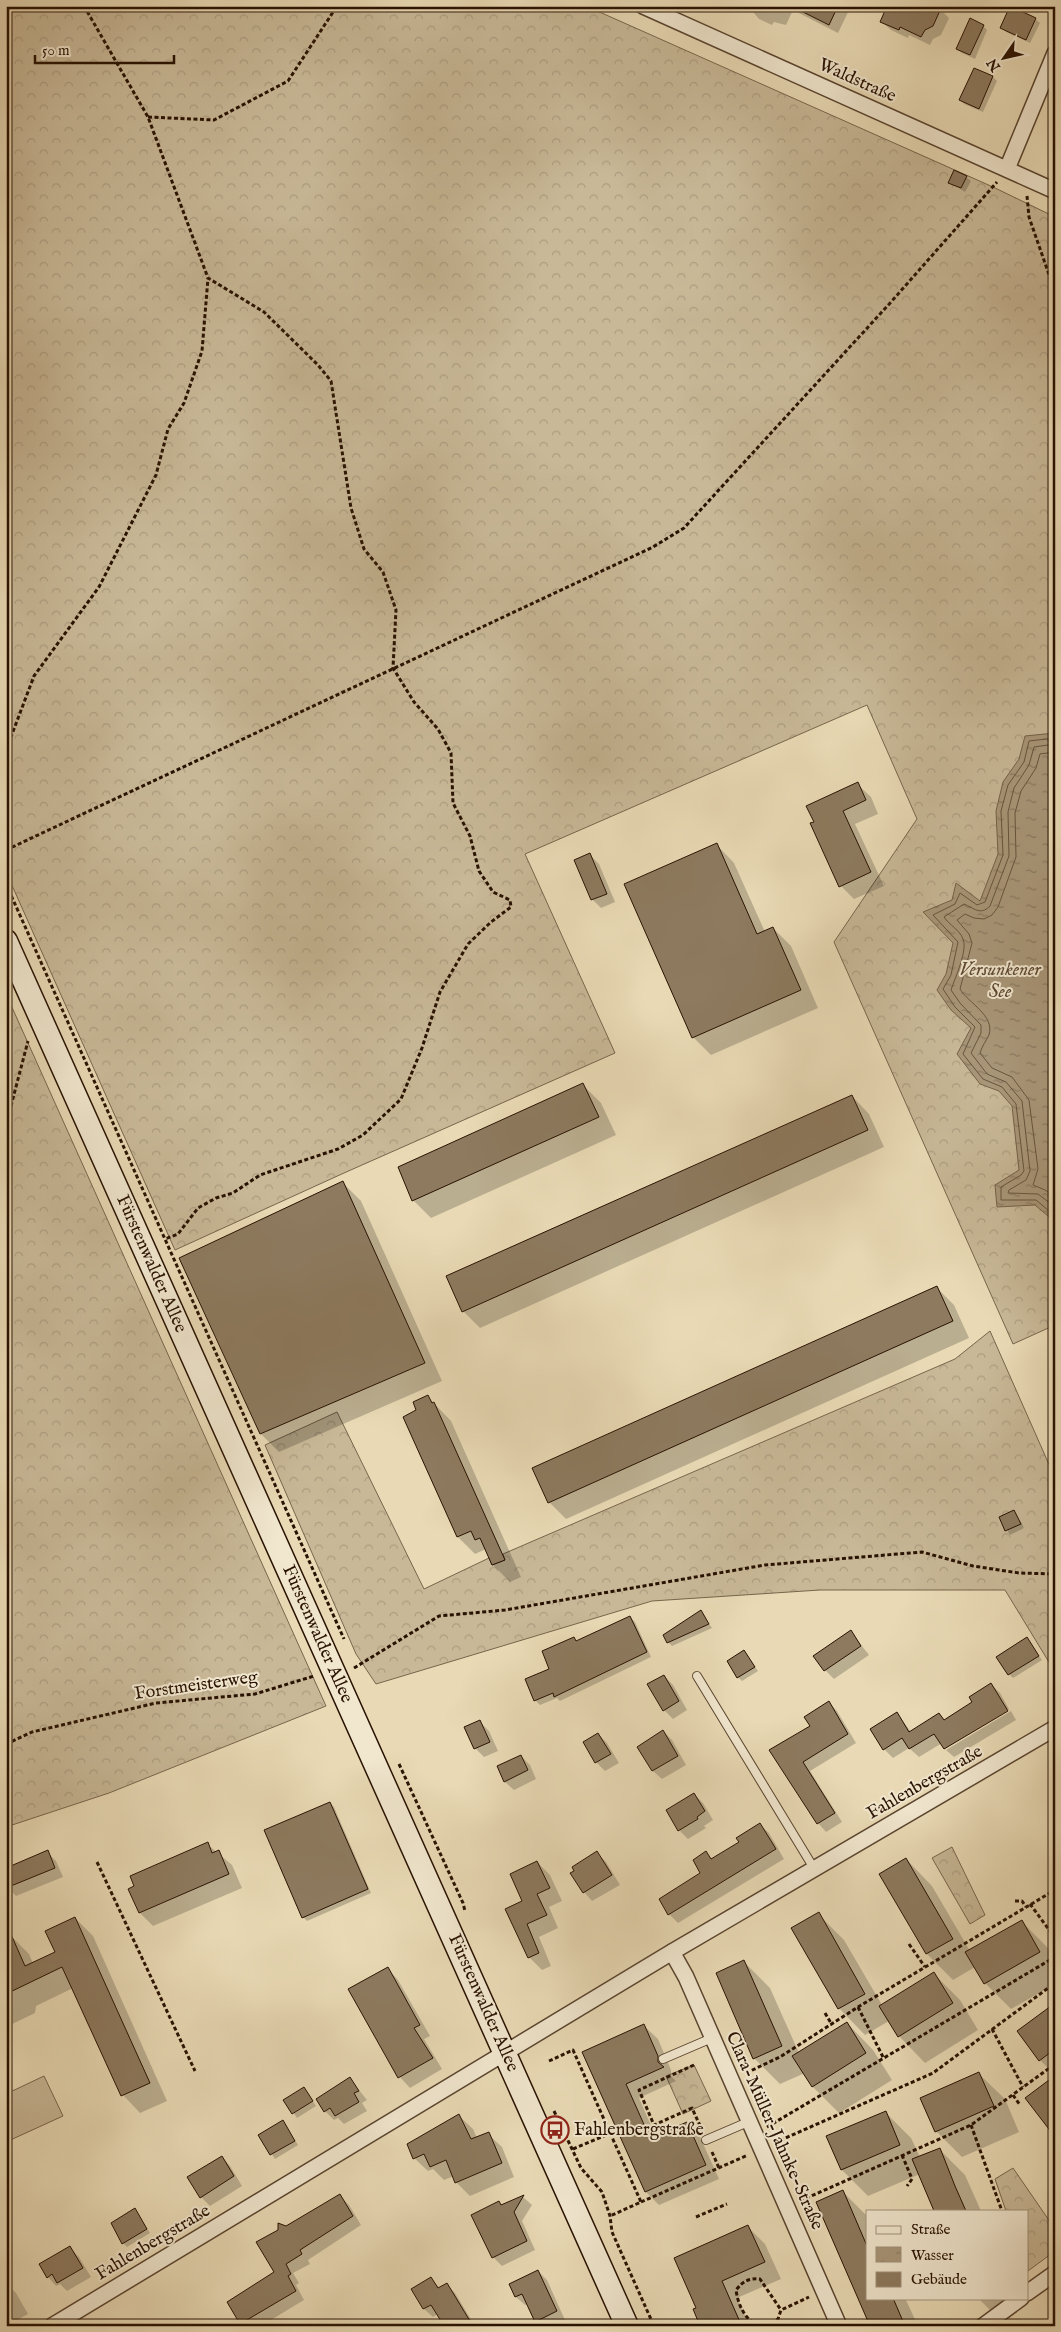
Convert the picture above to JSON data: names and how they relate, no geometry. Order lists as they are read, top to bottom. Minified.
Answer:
{"streets":{"main road":["Fürstenwalder Allee"],"street":["Waldstraße","Fahlenbergstraße","Clara-Müller-Jahnke-Straße"],"path":["Forstmeisterweg"]},"crossings":[["Fürstenwalder Allee","Forstmeisterweg"],["Fürstenwalder Allee","Fahlenbergstraße"],["Fahlenbergstraße","Clara-Müller-Jahnke-Straße"]],"water":["Versunkener See"],"places":{"bus stop":["Fahlenbergstraße"]},"legend":["Straße","Wasser","Gebäude"],"scale_bar":"50 m","north":"bottom left"}
